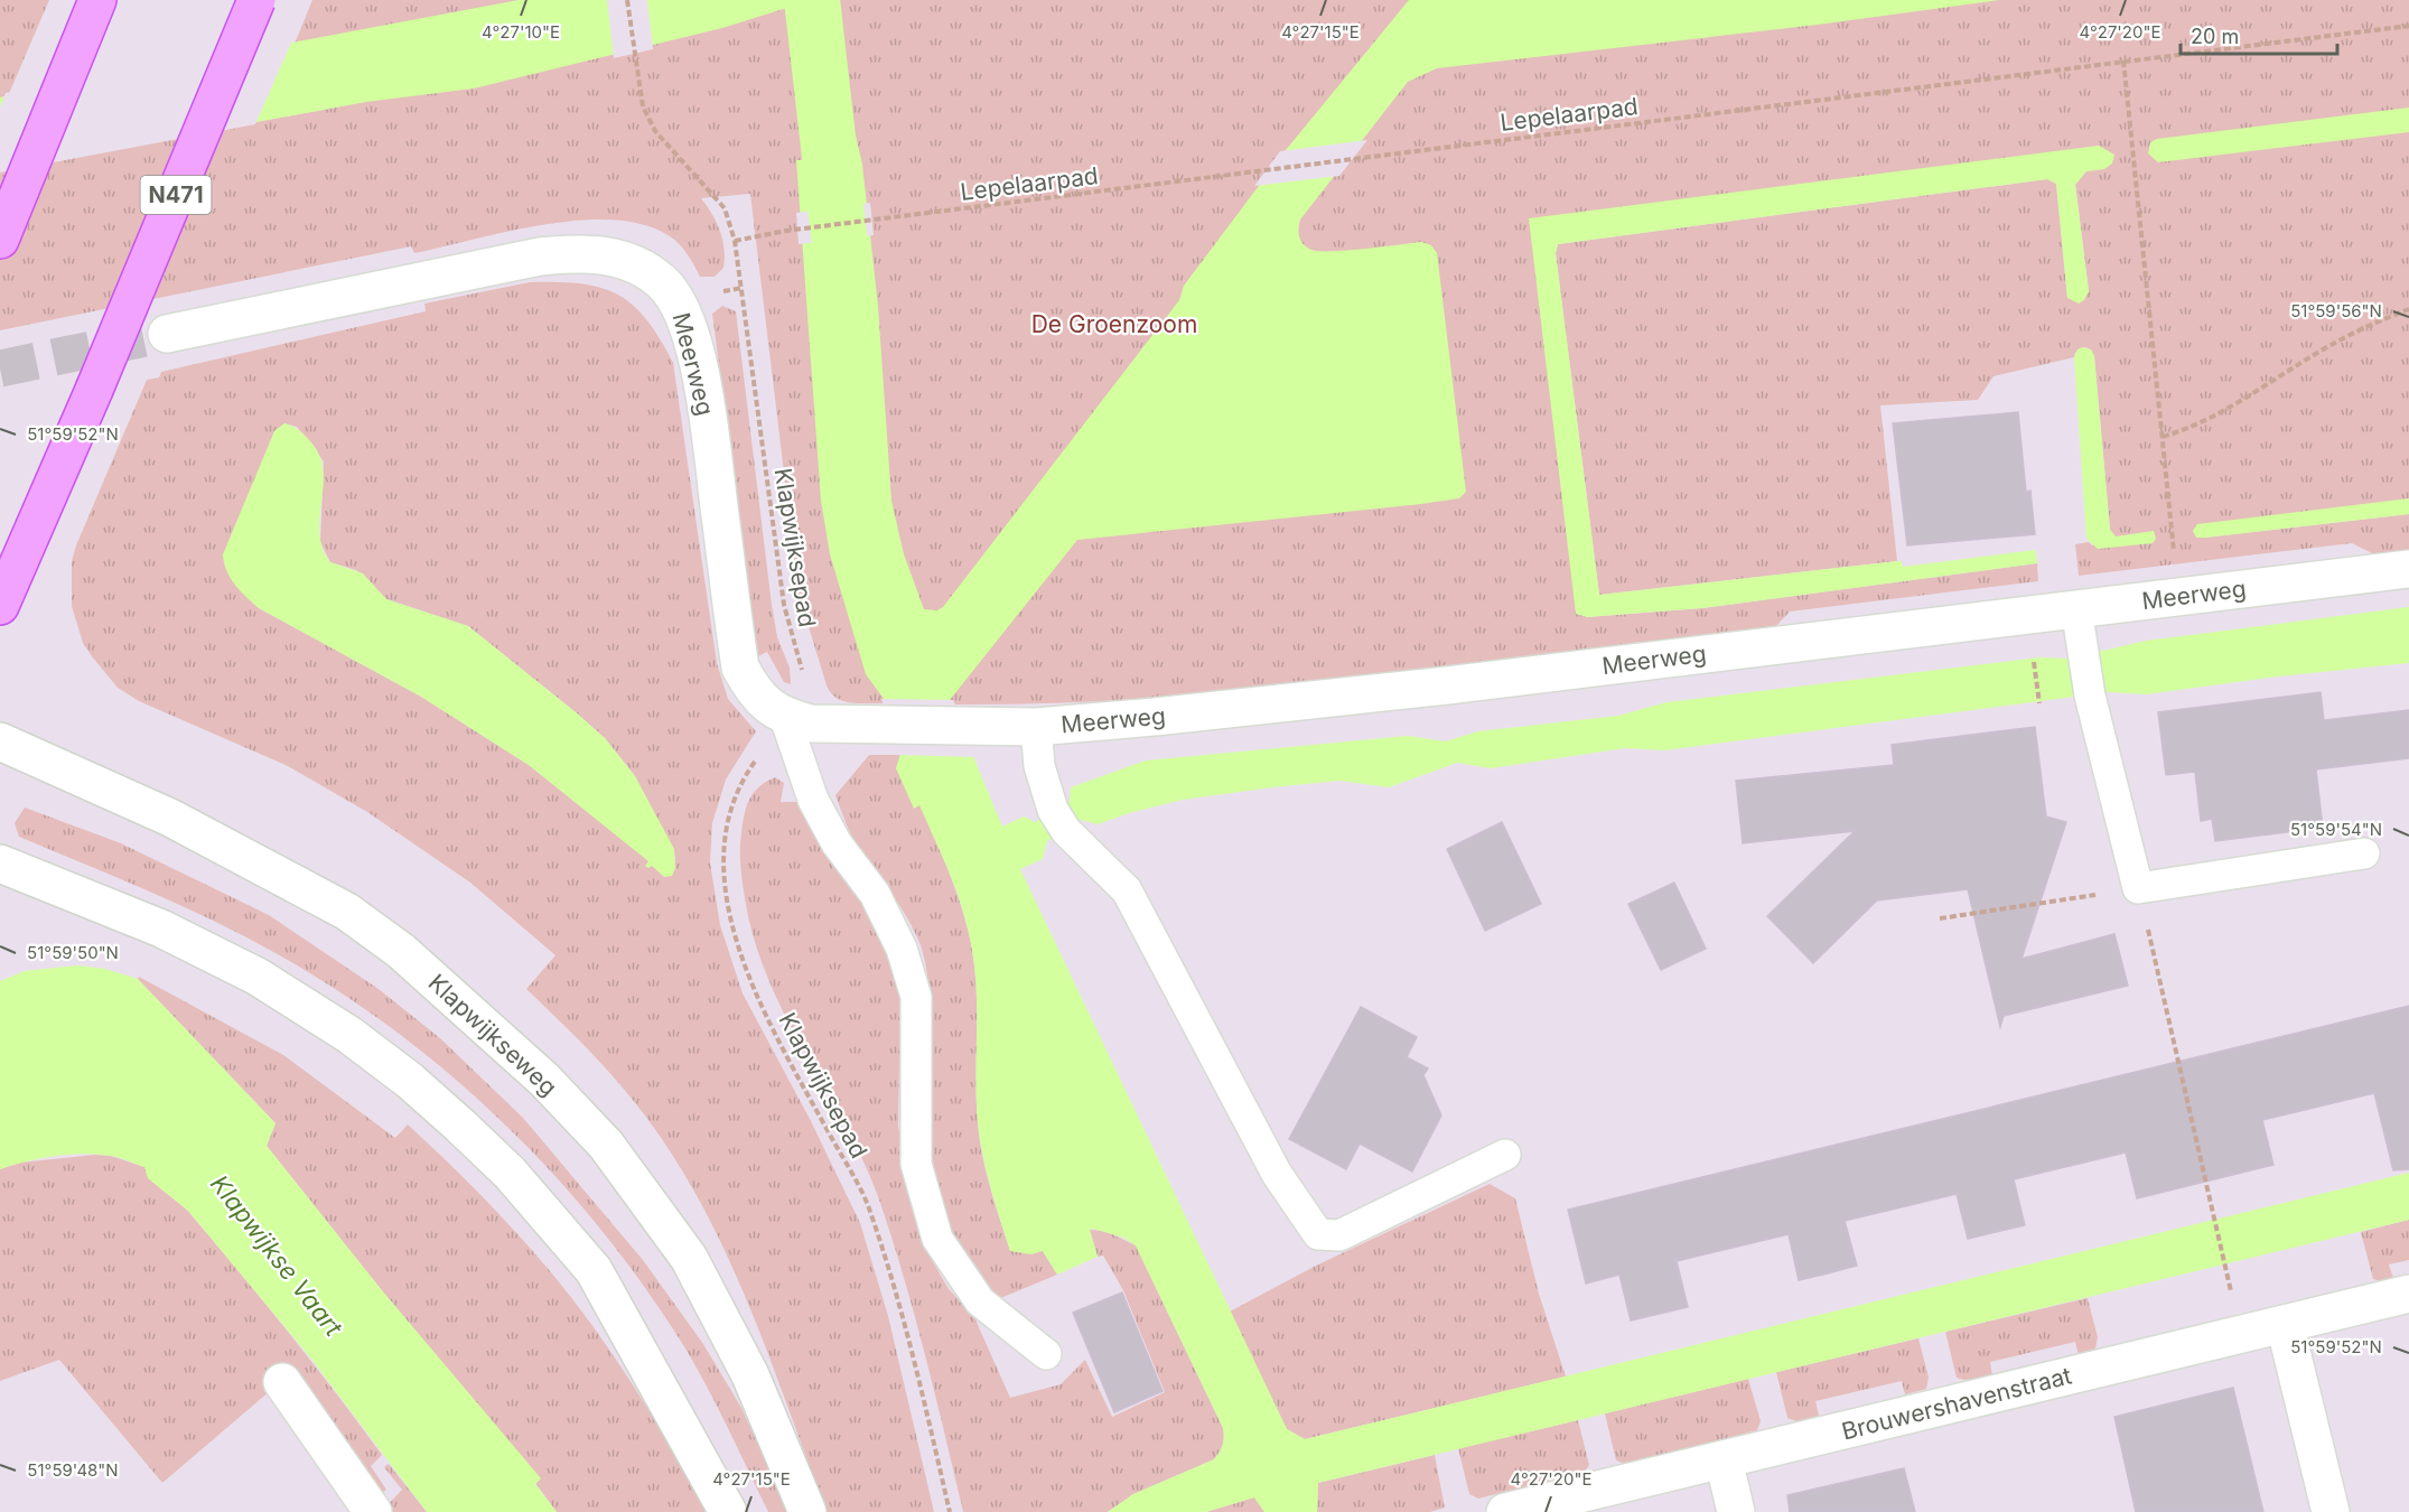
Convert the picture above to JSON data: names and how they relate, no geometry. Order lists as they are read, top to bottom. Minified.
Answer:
{"streets":{"main road":["N471"],"street":["Meerweg","Klapwijkseweg","Brouwershavenstraat"],"path":["Lepelaarpad","Klapwijksepad"]},"crossings":[["Lepelaarpad","Klapwijksepad"],["Meerweg","Klapwijksepad"]],"water":["Klapwijkse Vaart"],"parks":["De Groenzoom"],"scale_bar":"20 m","coordinates":["4°27'10\"E","4°27'15\"E","4°27'20\"E","51°59'56\"N","51°59'52\"N","51°59'54\"N","51°59'50\"N","51°59'48\"N"]}
